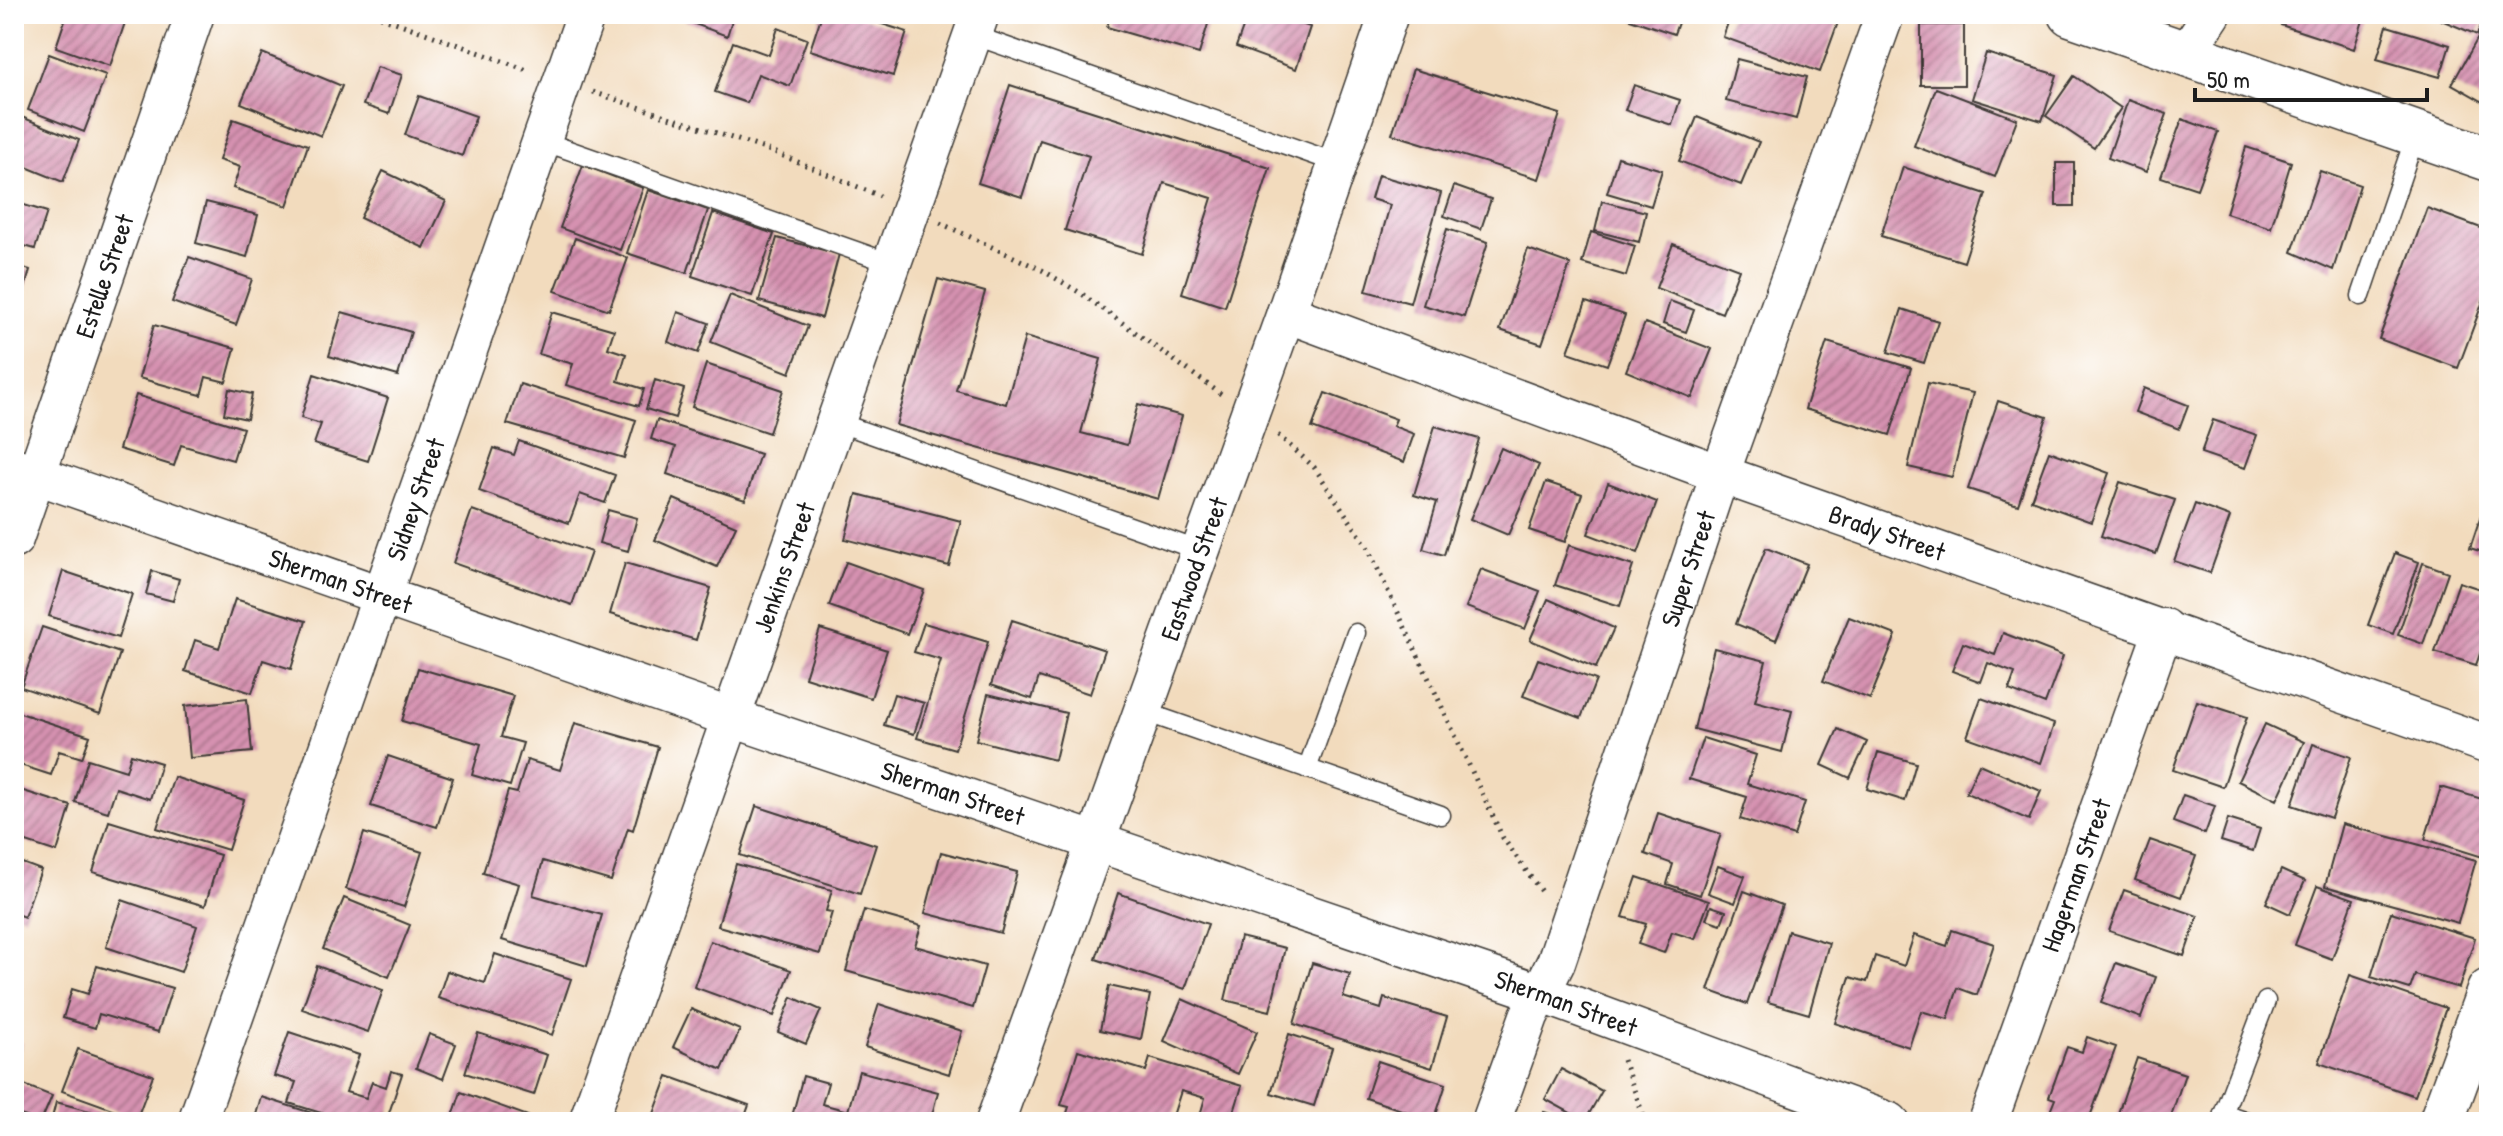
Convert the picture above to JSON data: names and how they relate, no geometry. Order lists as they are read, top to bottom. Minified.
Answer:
{"streets":{"street":["Estelle Street","Sidney Street","Brady Street","Jenkins Street","Super Street","Eastwood Street","Sherman Street","Hagerman Street"]},"crossings":[["Estelle Street","Sherman Street"],["Sidney Street","Sherman Street"],["Brady Street","Super Street"],["Brady Street","Eastwood Street"],["Brady Street","Hagerman Street"],["Jenkins Street","Sherman Street"],["Super Street","Sherman Street"],["Eastwood Street","Sherman Street"]],"scale_bar":"50 m"}
